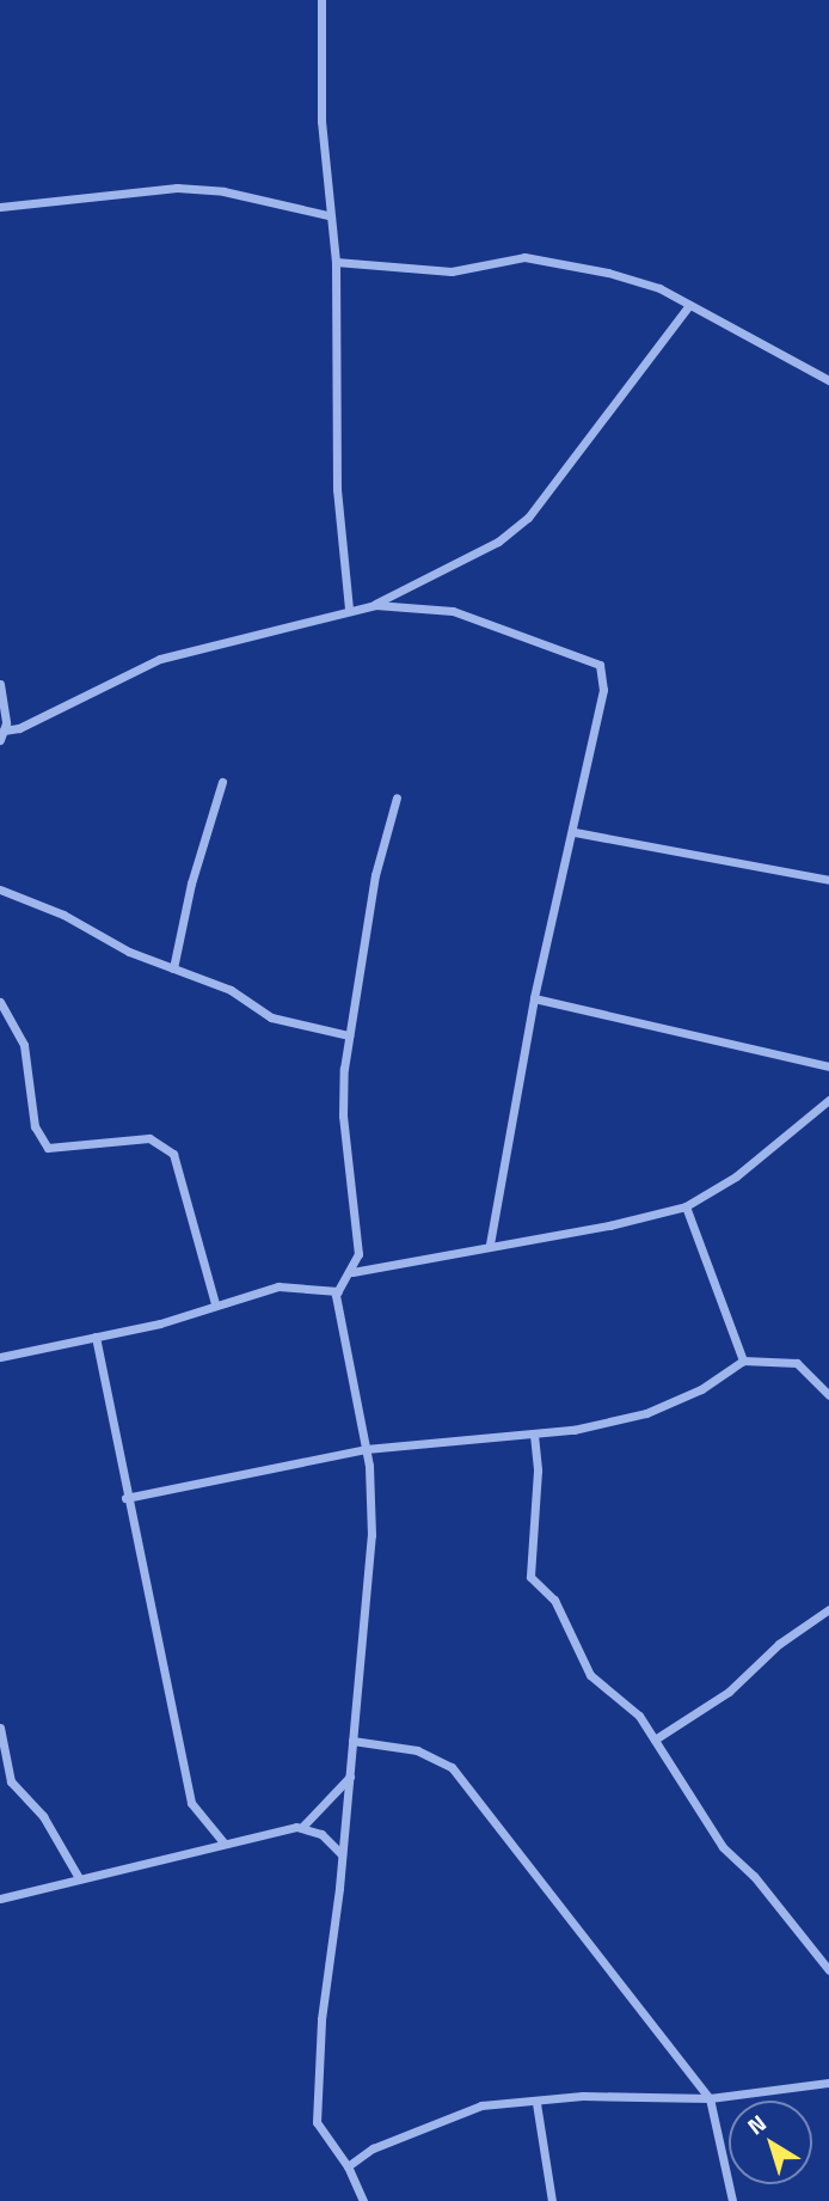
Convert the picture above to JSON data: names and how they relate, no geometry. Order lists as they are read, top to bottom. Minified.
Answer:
{"north":"top left"}
